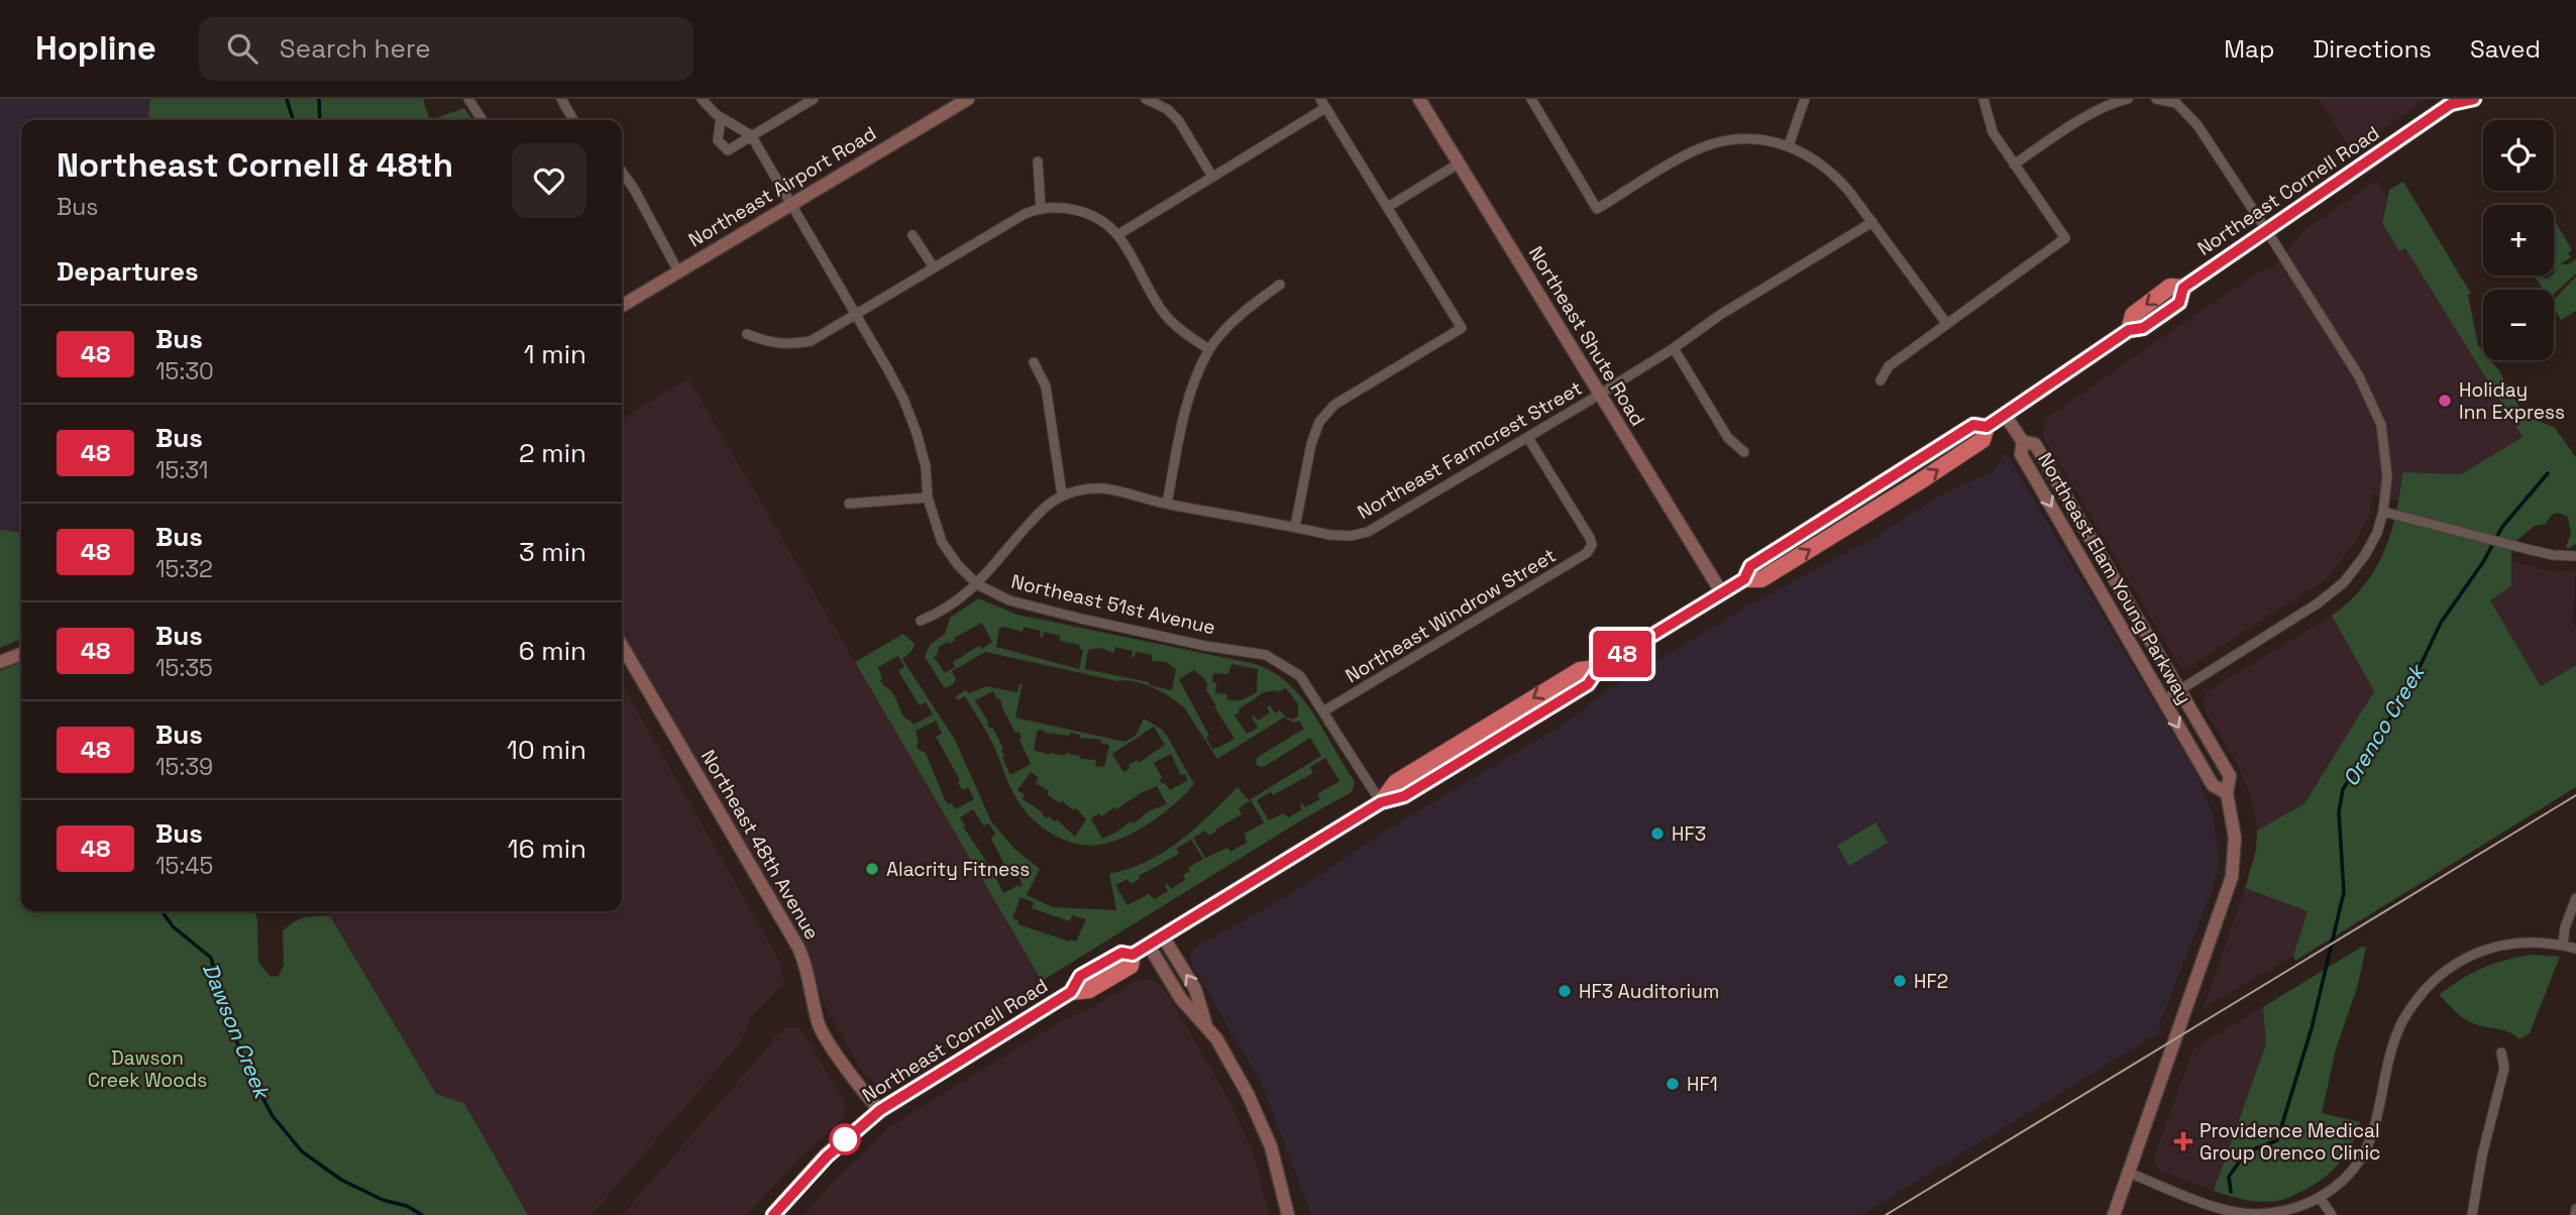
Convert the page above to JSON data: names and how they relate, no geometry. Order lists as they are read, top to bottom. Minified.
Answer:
{"streets":{"highway":["Northeast Cornell Road"],"street":["Northeast Airport Road","Northeast Shute Road","Northeast Farmcrest Street","Northeast Elam Young Parkway","Northeast 51st Avenue","Northeast Windrow Street","Northeast 48th Avenue"]},"crossings":[["Northeast Airport Road","Northeast 51st Avenue"],["Northeast Cornell Road","Northeast Shute Road"],["Northeast Cornell Road","Northeast 51st Avenue"],["Northeast Cornell Road","Northeast 48th Avenue"],["Northeast Shute Road","Northeast Farmcrest Street"],["Northeast Farmcrest Street","Northeast Windrow Street"],["Northeast 51st Avenue","Northeast Windrow Street"]],"water":["Orenco Creek","Dawson Creek"],"parks":["Dawson Creek Woods"],"places":{"other":["Holiday Inn Express","HF3","Alacrity Fitness","HF2","HF3 Auditorium","HF1"],"health":["Providence Medical Group Orenco Clinic"]},"lines":["bus line 48"],"page":{"header":"Hopline","search":"Search here","nav":["Map","Directions","Saved"],"on_map":"48","map_buttons":["+","−"],"heading":[["Northeast Cornell & 48th","Bus"],"Departures"],"list":[{"mark":"48","name":"Bus","note":"15:30","value":"1 min"},{"mark":"48","name":"Bus","note":"15:31","value":"2 min"},{"mark":"48","name":"Bus","note":"15:32","value":"3 min"},{"mark":"48","name":"Bus","note":"15:35","value":"6 min"},{"mark":"48","name":"Bus","note":"15:39","value":"10 min"},{"mark":"48","name":"Bus","note":"15:45","value":"16 min"}]}}
